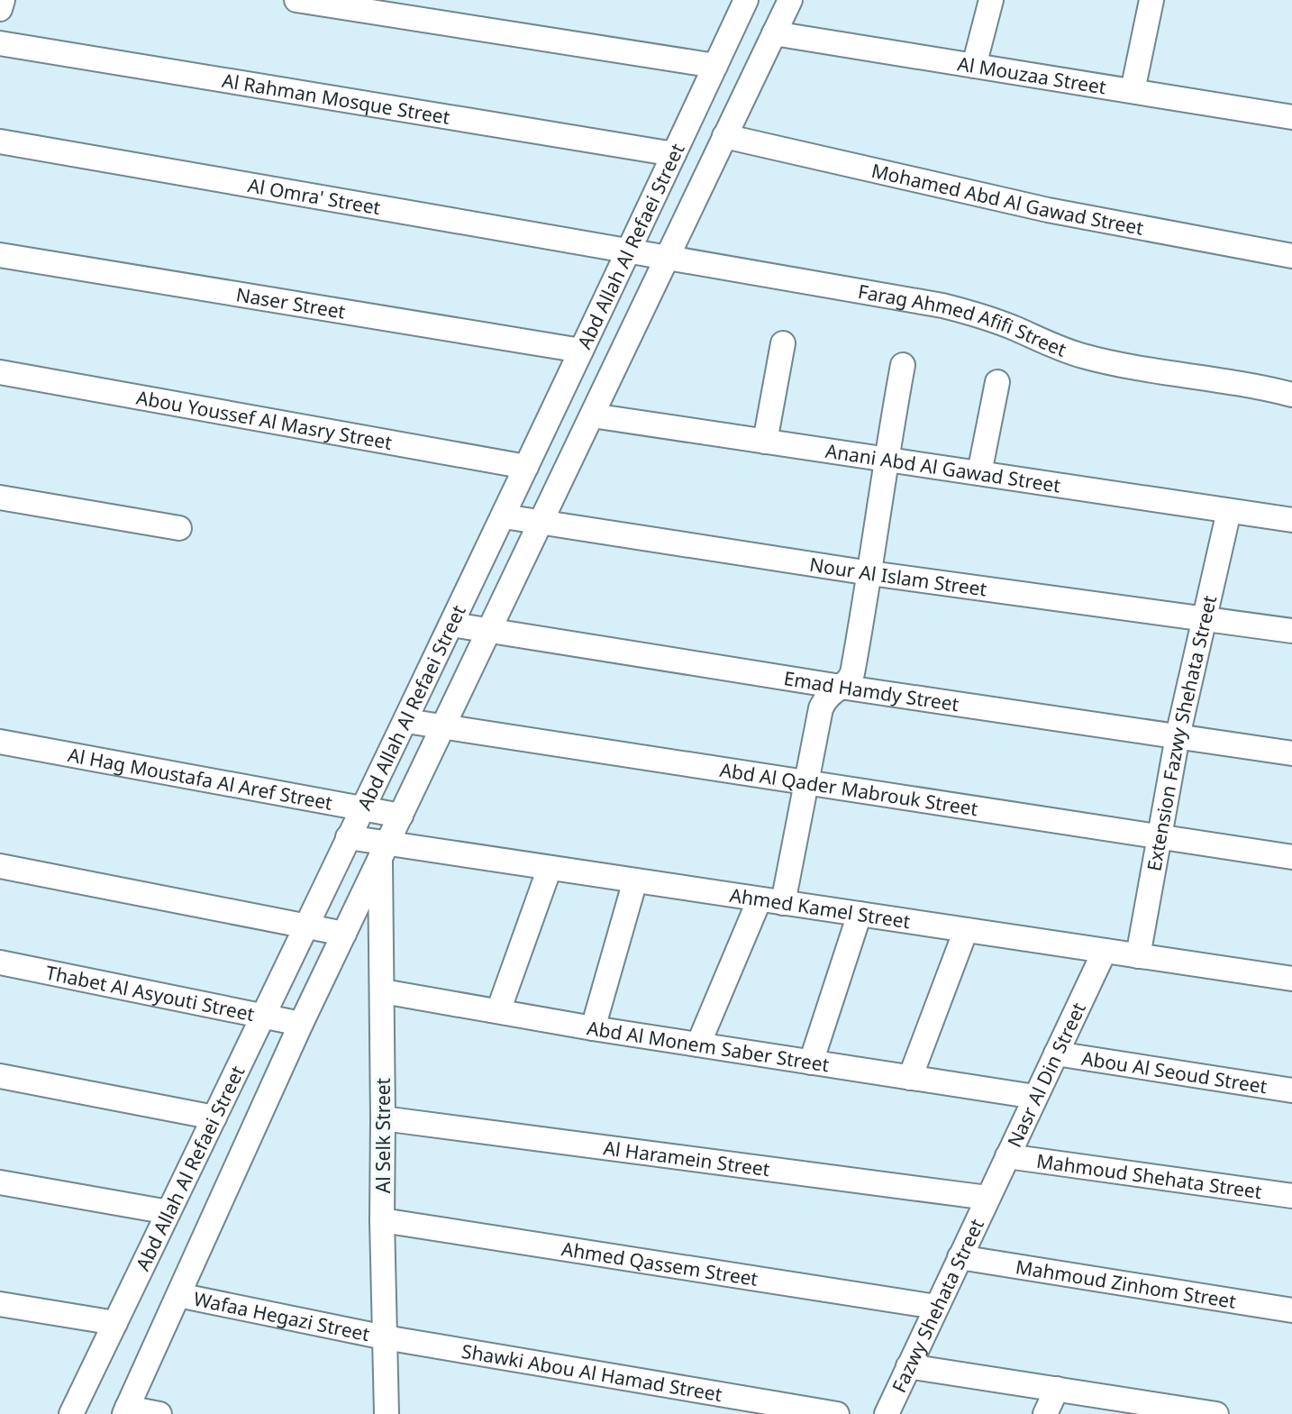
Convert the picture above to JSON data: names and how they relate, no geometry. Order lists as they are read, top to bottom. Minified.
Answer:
{"streets":{"street":["Al Mouzaa Street","Al Rahman Mosque Street","Al Omra' Street","Mohamed Abd Al Gawad Street","Abd Allah Al Refaei Street","Naser Street","Farag Ahmed Afifi Street","Abou Youssef Al Masry Street","Anani Abd Al Gawad Street","Nour Al Islam Street","Emad Hamdy Street","Extension Fazwy Shehata Street","Al Hag Moustafa Al Aref Street","Abd Al Qader Mabrouk Street","Ahmed Kamel Street","Thabet Al Asyouti Street","Abd Al Monem Saber Street","Abou Al Seoud Street","Nasr Al Din Street","Al Selk Street","Al Haramein Street","Mahmoud Shehata Street","Ahmed Qassem Street","Mahmoud Zinhom Street","Fazwy Shehata Street","Wafaa Hegazi Street","Shawki Abou Al Hamad Street"]},"crossings":[["Al Mouzaa Street","Abd Allah Al Refaei Street"],["Al Rahman Mosque Street","Abd Allah Al Refaei Street"],["Al Omra' Street","Abd Allah Al Refaei Street"],["Al Omra' Street","Farag Ahmed Afifi Street"],["Mohamed Abd Al Gawad Street","Abd Allah Al Refaei Street"],["Abd Allah Al Refaei Street","Naser Street"],["Abd Allah Al Refaei Street","Farag Ahmed Afifi Street"],["Abd Allah Al Refaei Street","Abou Youssef Al Masry Street"],["Abd Allah Al Refaei Street","Anani Abd Al Gawad Street"],["Abd Allah Al Refaei Street","Nour Al Islam Street"],["Abd Allah Al Refaei Street","Emad Hamdy Street"],["Abd Allah Al Refaei Street","Al Hag Moustafa Al Aref Street"],["Abd Allah Al Refaei Street","Abd Al Qader Mabrouk Street"],["Abd Allah Al Refaei Street","Ahmed Kamel Street"],["Abd Allah Al Refaei Street","Thabet Al Asyouti Street"],["Abd Allah Al Refaei Street","Al Selk Street"],["Abd Allah Al Refaei Street","Wafaa Hegazi Street"],["Anani Abd Al Gawad Street","Extension Fazwy Shehata Street"],["Nour Al Islam Street","Extension Fazwy Shehata Street"],["Emad Hamdy Street","Extension Fazwy Shehata Street"],["Extension Fazwy Shehata Street","Abd Al Qader Mabrouk Street"],["Extension Fazwy Shehata Street","Ahmed Kamel Street"],["Ahmed Kamel Street","Nasr Al Din Street"],["Ahmed Kamel Street","Al Selk Street"],["Abd Al Monem Saber Street","Nasr Al Din Street"],["Abd Al Monem Saber Street","Al Selk Street"],["Abou Al Seoud Street","Nasr Al Din Street"],["Nasr Al Din Street","Al Haramein Street"],["Nasr Al Din Street","Mahmoud Shehata Street"],["Nasr Al Din Street","Fazwy Shehata Street"],["Al Selk Street","Al Haramein Street"],["Al Selk Street","Ahmed Qassem Street"],["Al Selk Street","Wafaa Hegazi Street"],["Al Selk Street","Shawki Abou Al Hamad Street"],["Al Haramein Street","Fazwy Shehata Street"],["Ahmed Qassem Street","Fazwy Shehata Street"],["Mahmoud Zinhom Street","Fazwy Shehata Street"],["Wafaa Hegazi Street","Shawki Abou Al Hamad Street"]]}
